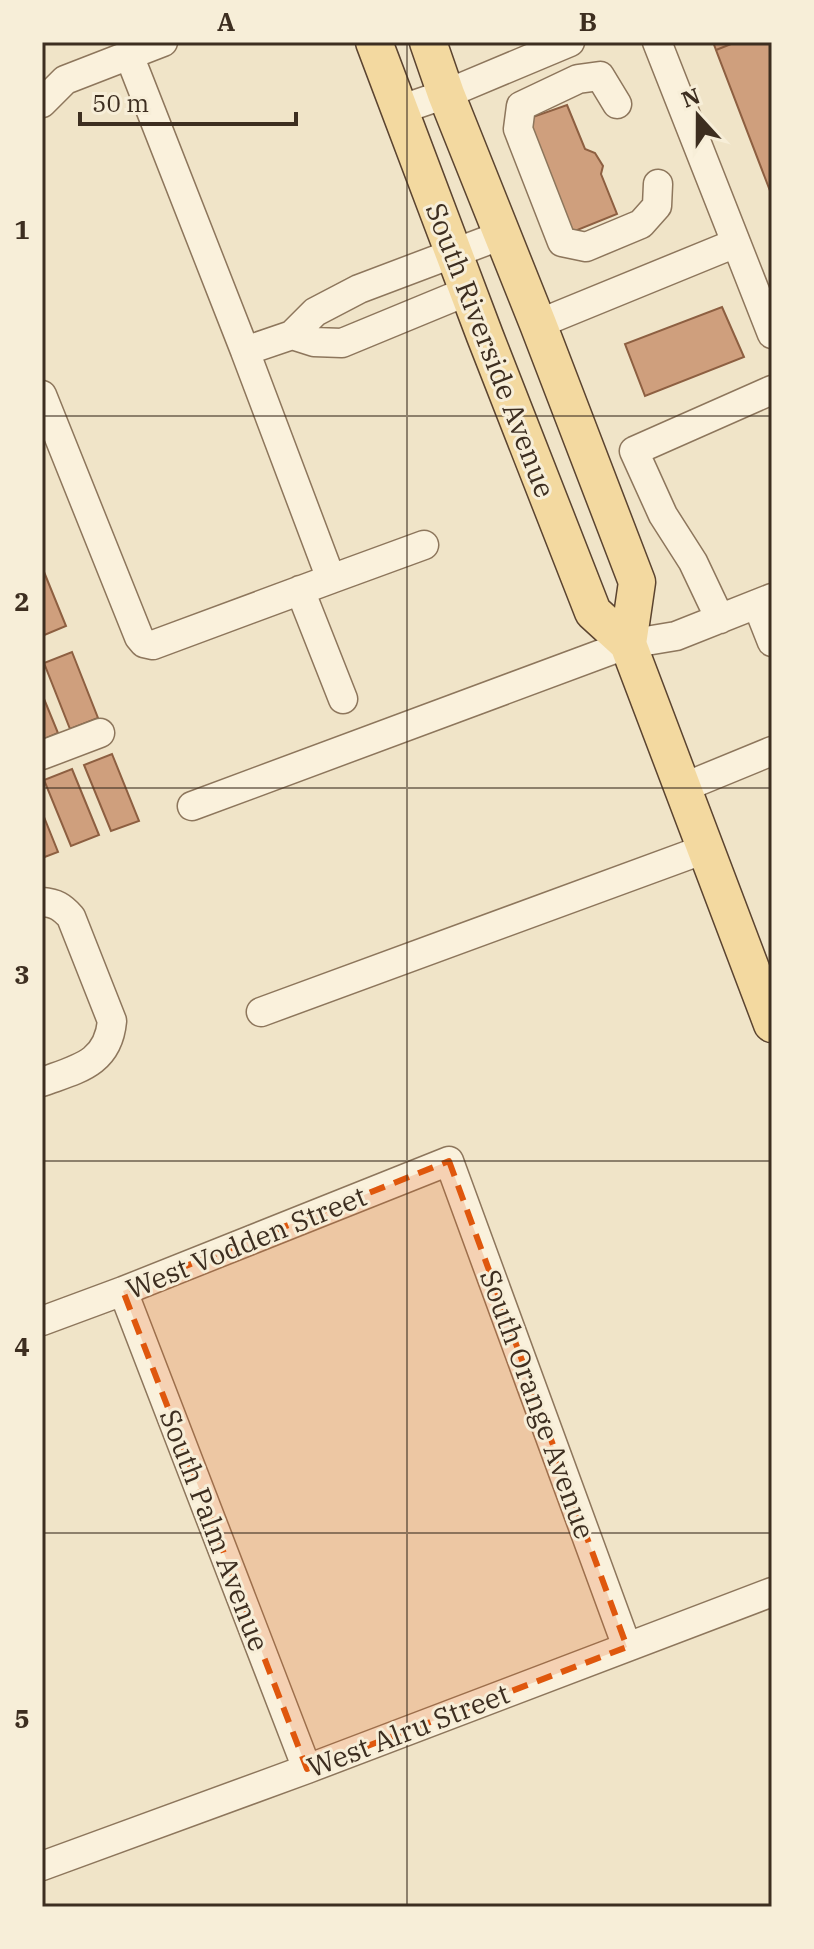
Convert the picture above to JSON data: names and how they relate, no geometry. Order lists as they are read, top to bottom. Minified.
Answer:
{"streets":{"main road":["South Riverside Avenue"],"street":["West Vodden Street","South Orange Avenue","South Palm Avenue","West Alru Street"]},"crossings":[["West Vodden Street","South Orange Avenue"],["West Vodden Street","South Palm Avenue"],["South Orange Avenue","West Alru Street"],["South Palm Avenue","West Alru Street"]],"scale_bar":"50 m","north":"top","grid":{"columns":["A","B"],"rows":["1","2","3","4","5"]}}
